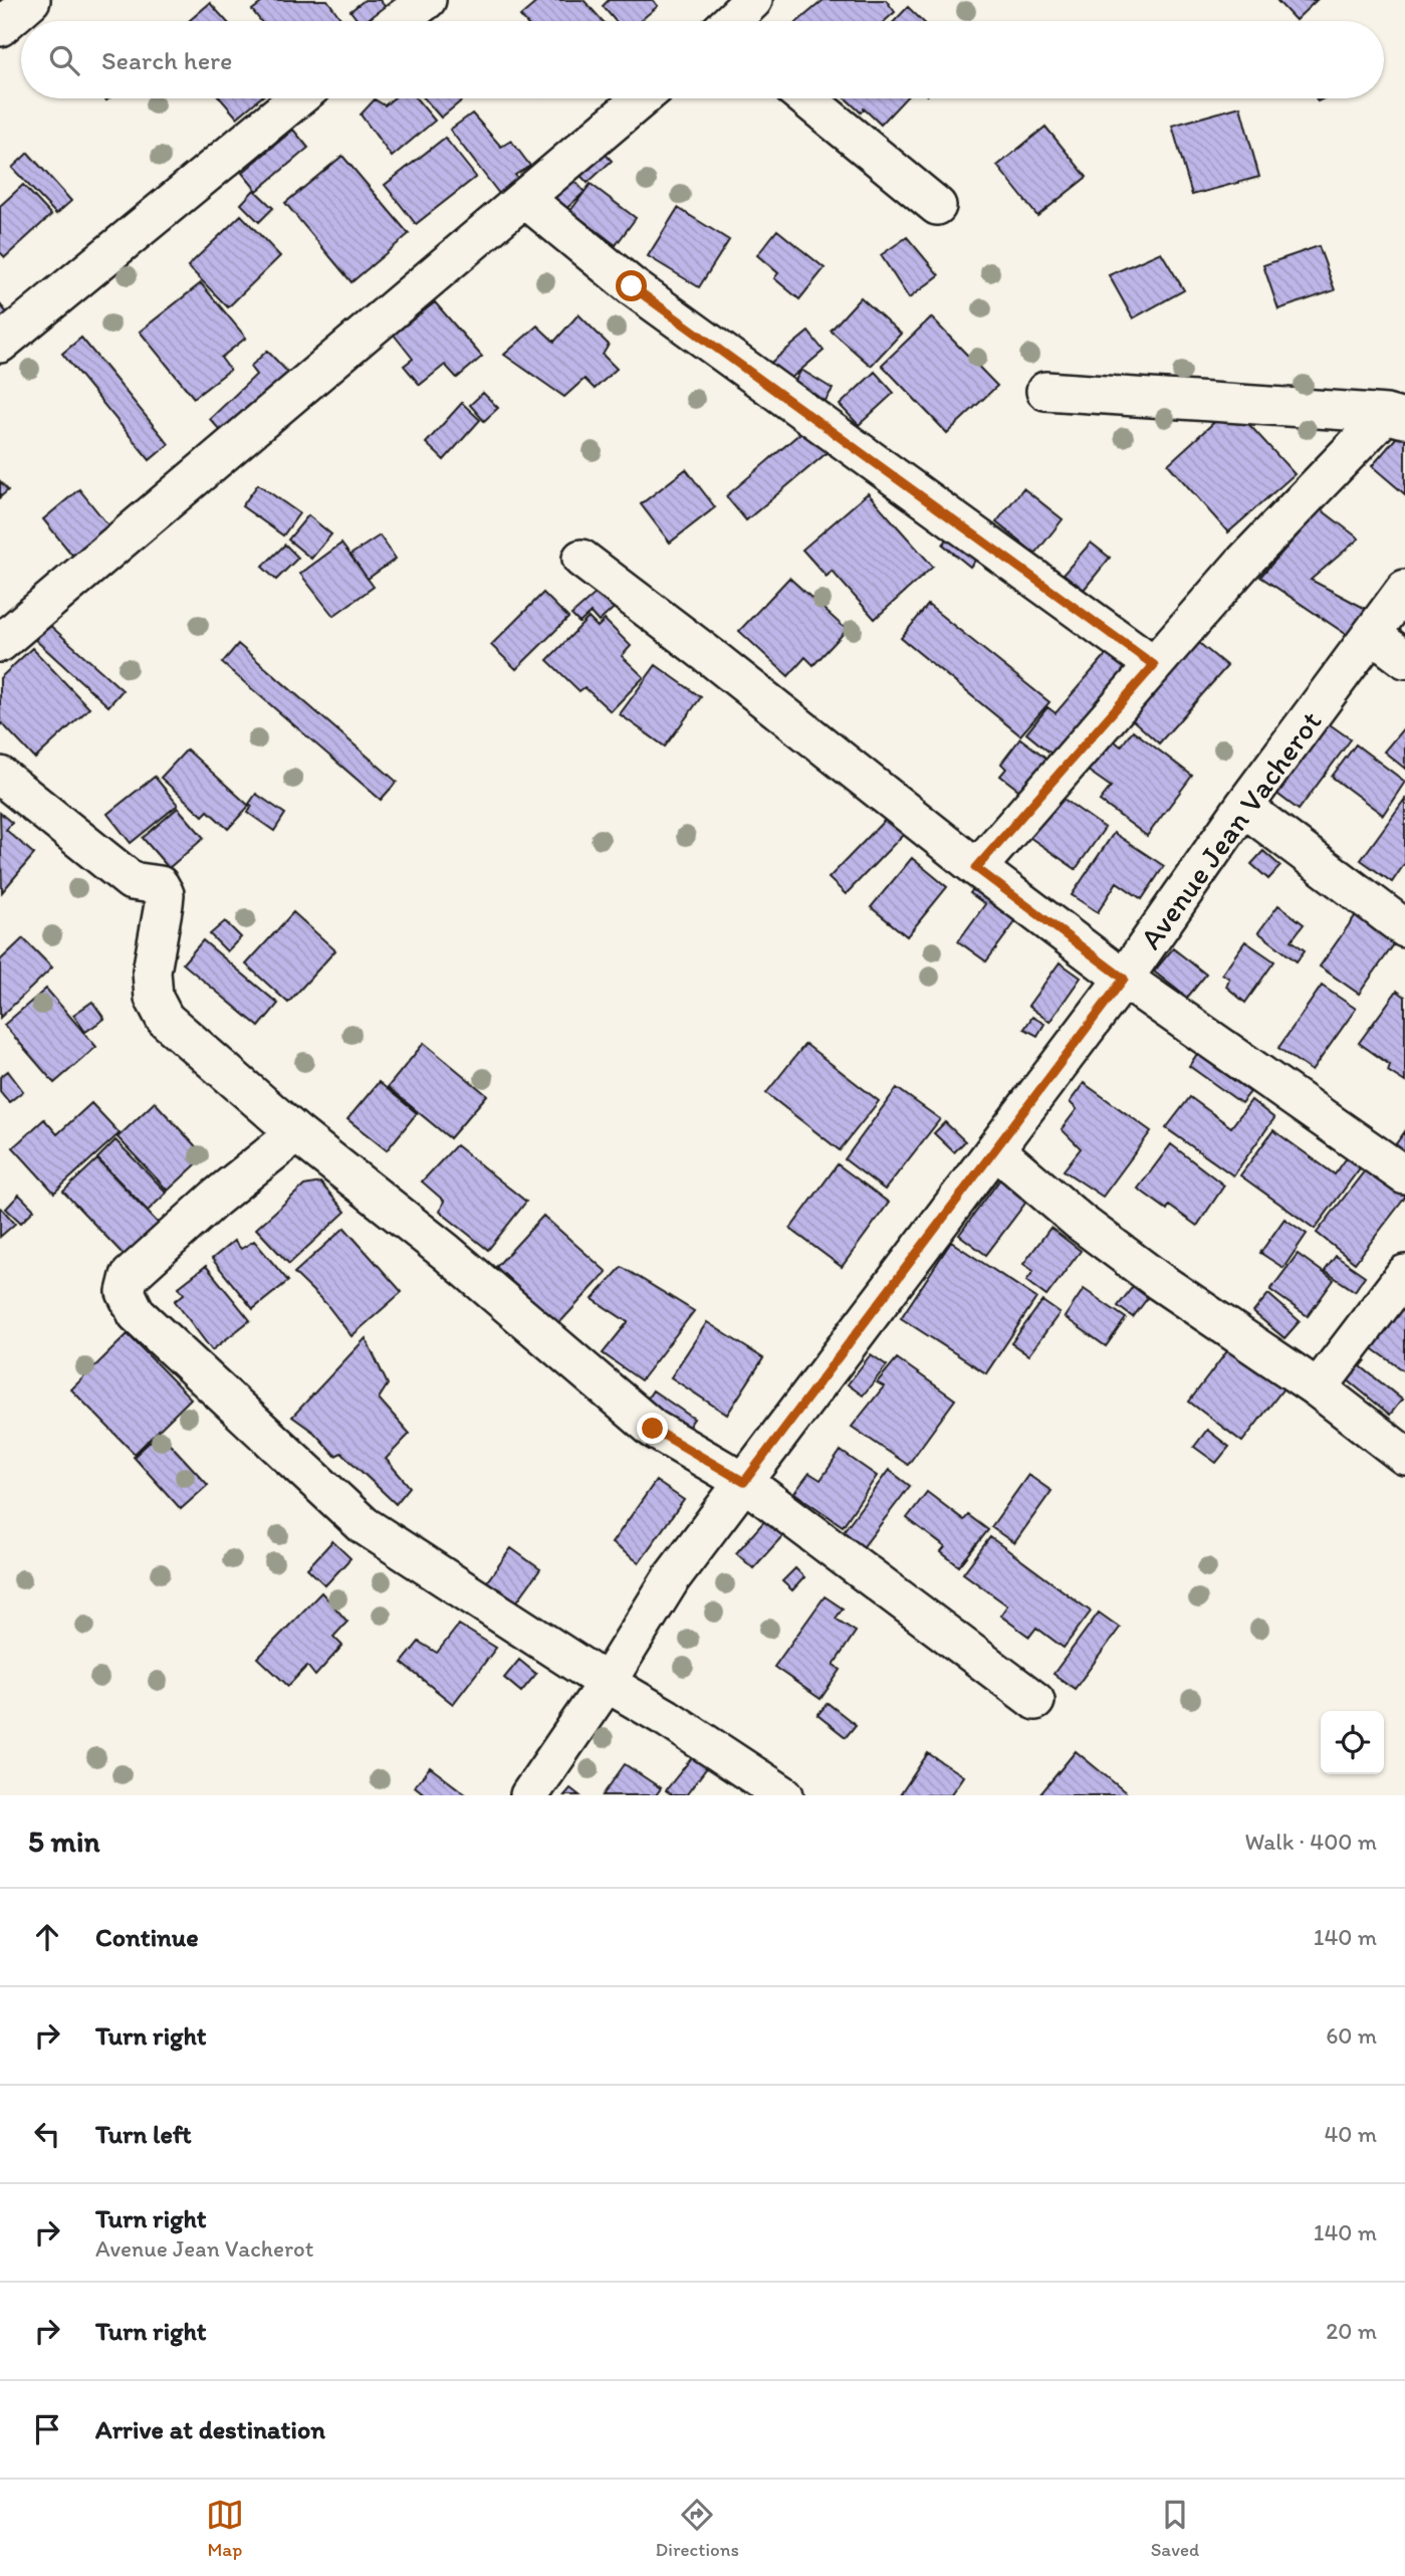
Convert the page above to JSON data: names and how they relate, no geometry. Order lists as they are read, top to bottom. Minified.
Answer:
{"streets":{"street":["Avenue Jean Vacherot"]},"page":{"search":"Search here","heading":["5 min","Walk · 400 m"],"list":[["Continue","140 m"],["Turn right","60 m"],["Turn left","40 m"],["Turn right","Avenue Jean Vacherot","140 m"],["Turn right","20 m"],"Arrive at destination"],"nav":["Map","Directions","Saved"]}}
